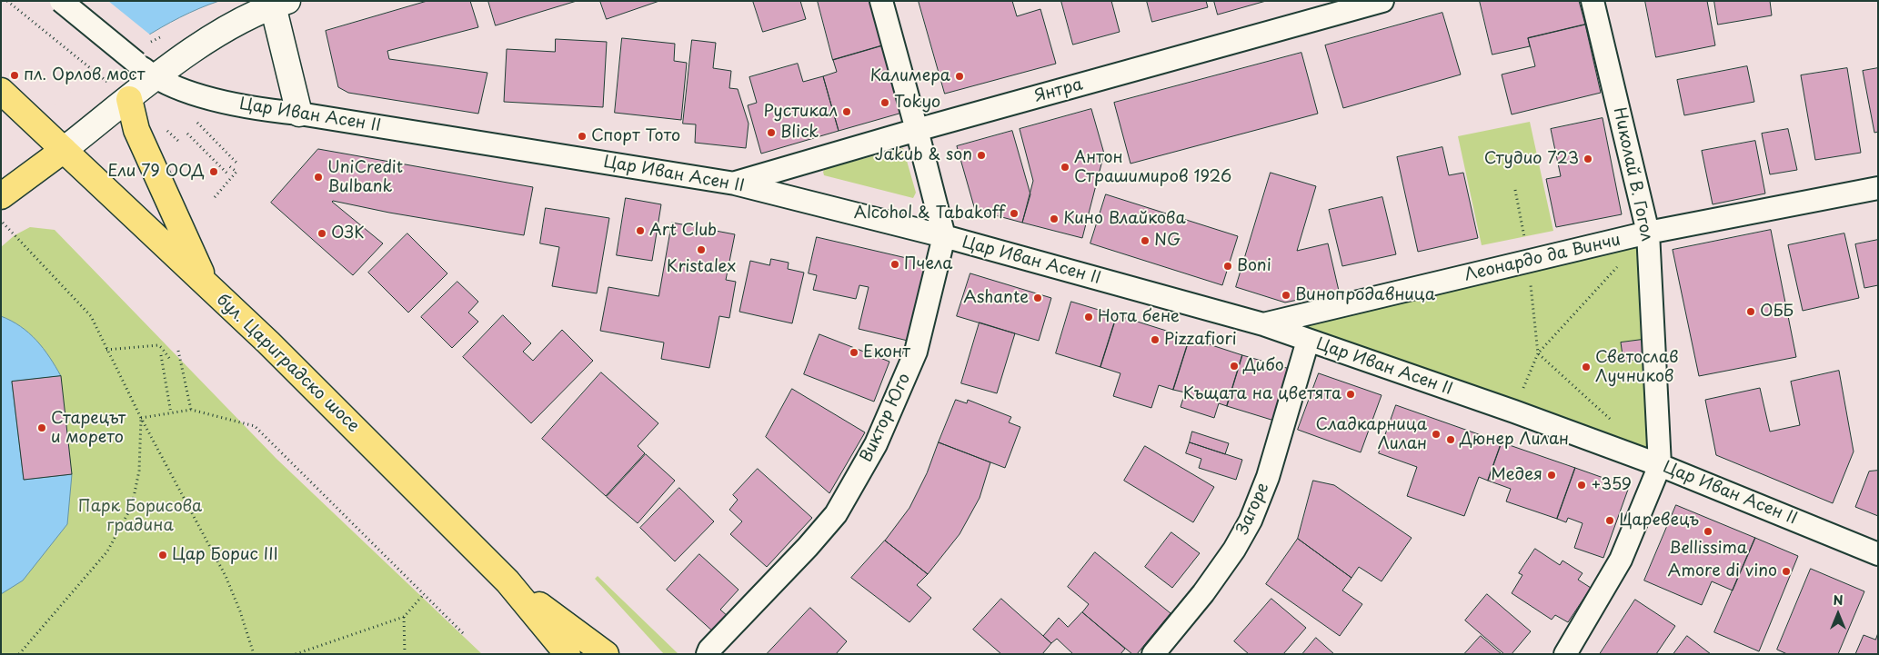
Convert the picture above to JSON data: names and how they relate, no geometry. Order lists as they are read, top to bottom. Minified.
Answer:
{"streets":{"main road":["бул. Цариградско шосе"],"street":["Янтра","Цар Иван Асен II","Николай В. Гогол","Леонардо да Винчи","Виктор Юго","Загоре"]},"crossings":[["Янтра","Цар Иван Асен II"],["Янтра","Виктор Юго"],["Цар Иван Асен II","Николай В. Гогол"],["Цар Иван Асен II","Леонардо да Винчи"],["Цар Иван Асен II","Виктор Юго"],["Цар Иван Асен II","Загоре"],["Николай В. Гогол","Леонардо да Винчи"]],"parks":["Парк Борисова градина"],"places":["пл. Орлов мост","Калимера","Tokyo","Рустикал","Blick","Спорт Тото","Jakub & son","Студио 723","Антон Страшимиров 1926","Ели 79 ООД","UniCredit Bulbank","Alcohol & Tabakoff","Кино Влайкова","Art Club","ОЗК","NG","Kristalex","Пчела","Boni","Винопродавница","Ashante","ОББ","Нота бене","Pizzafiori","Еконт","Дибо","Светослав Лучников","Къщата на цветята","Старецът и морето","Сладкарница Лилан","Дюнер Лилан","Медея","+359","Царевецъ","Bellissima","Цар Борис III","Amore di vino"],"north":"top"}
